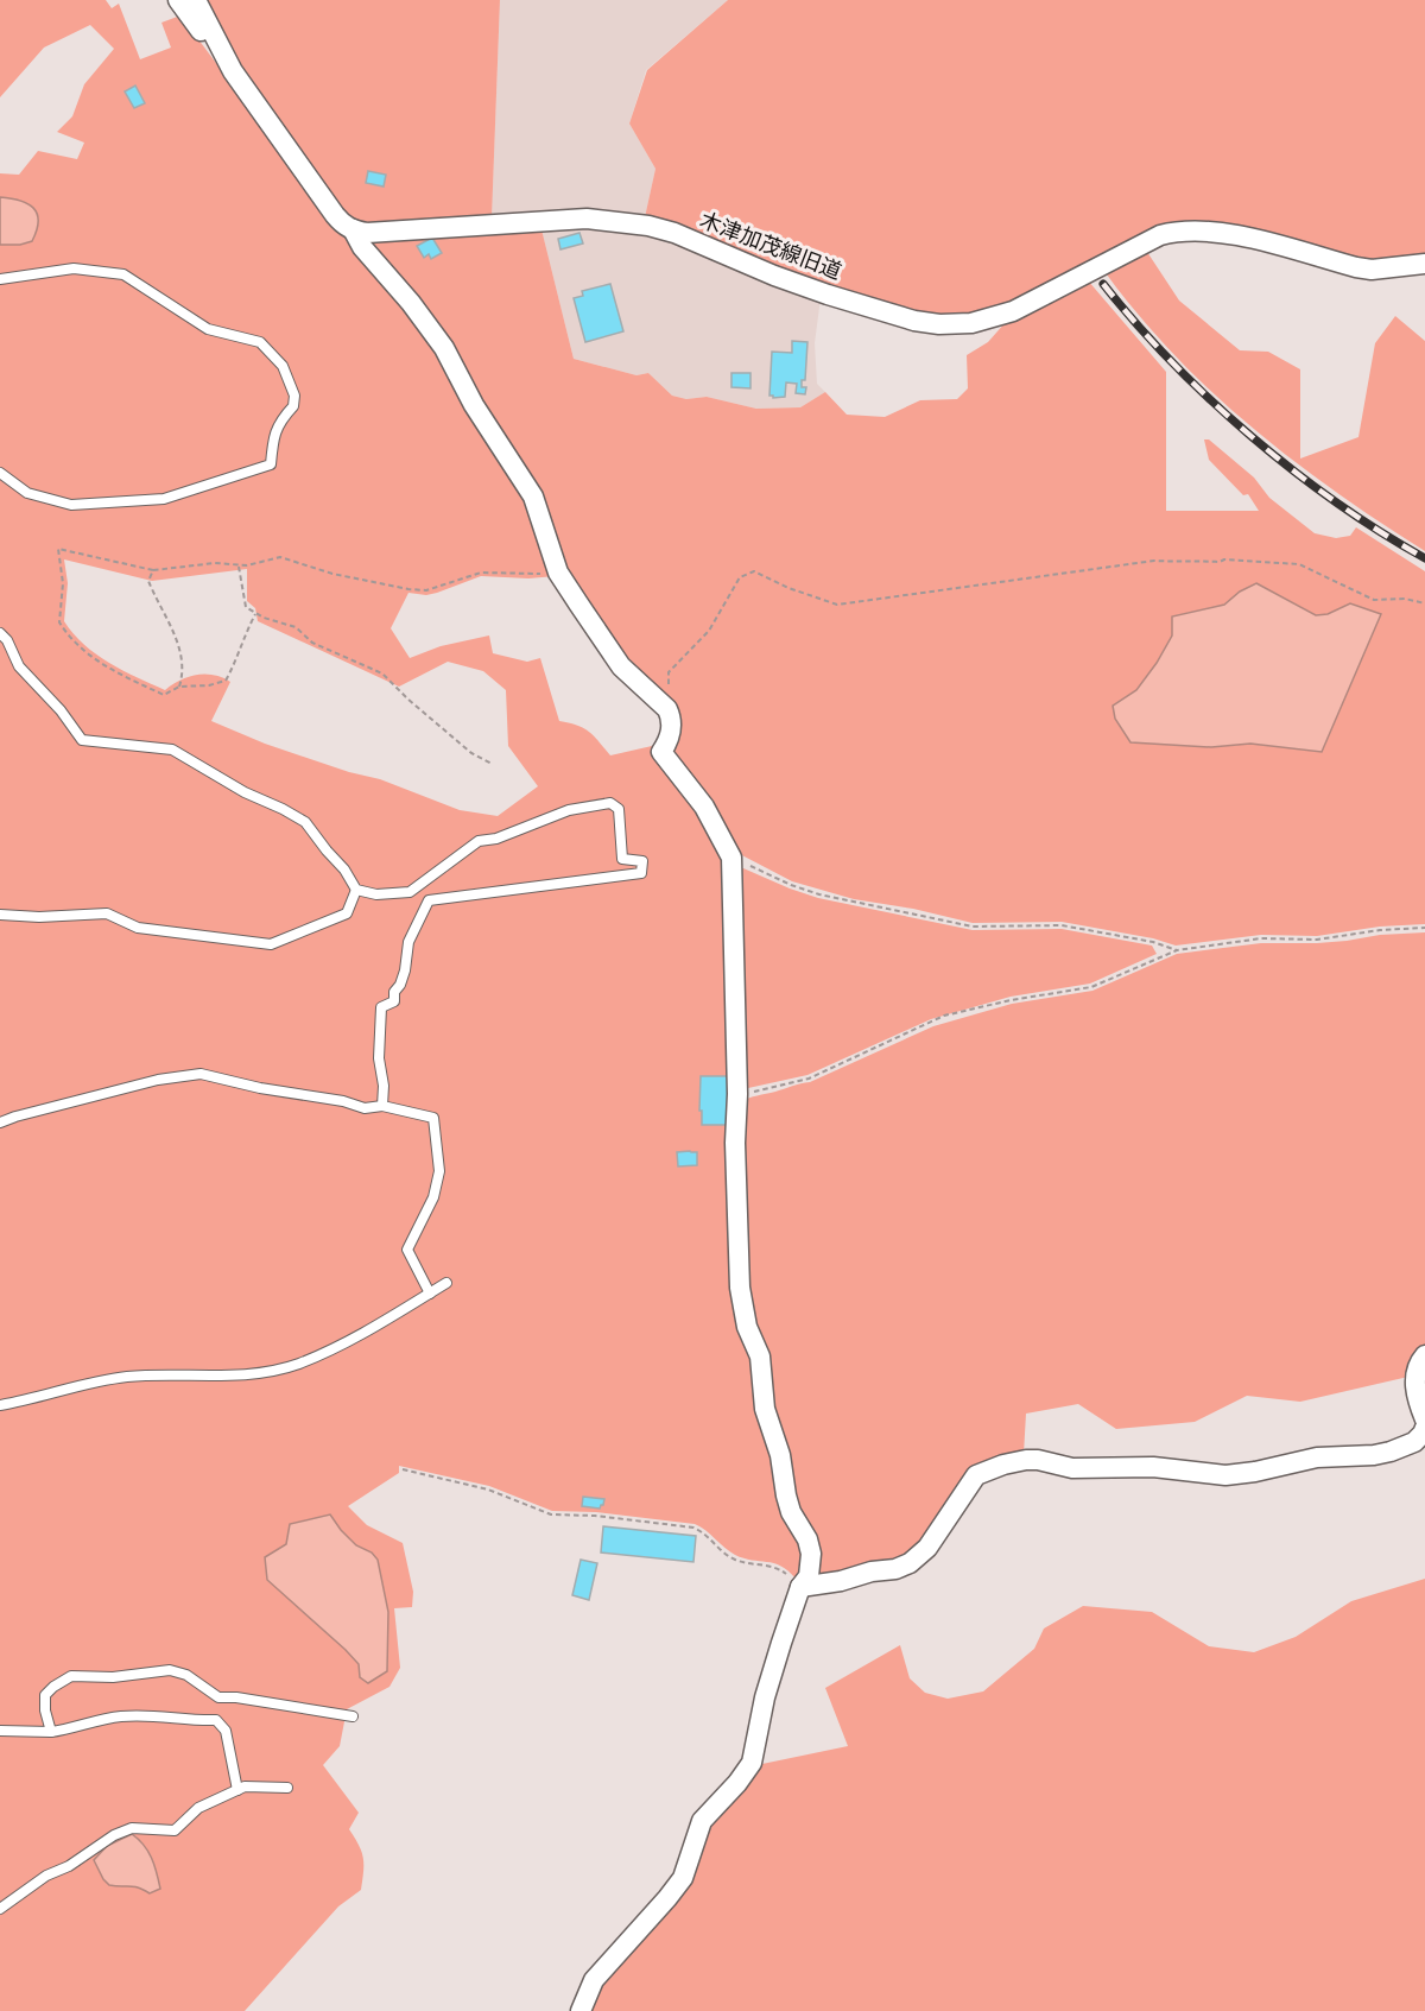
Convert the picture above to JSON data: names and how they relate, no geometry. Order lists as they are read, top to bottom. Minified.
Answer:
{"streets":{"street":["木津加茂線旧道"]}}
